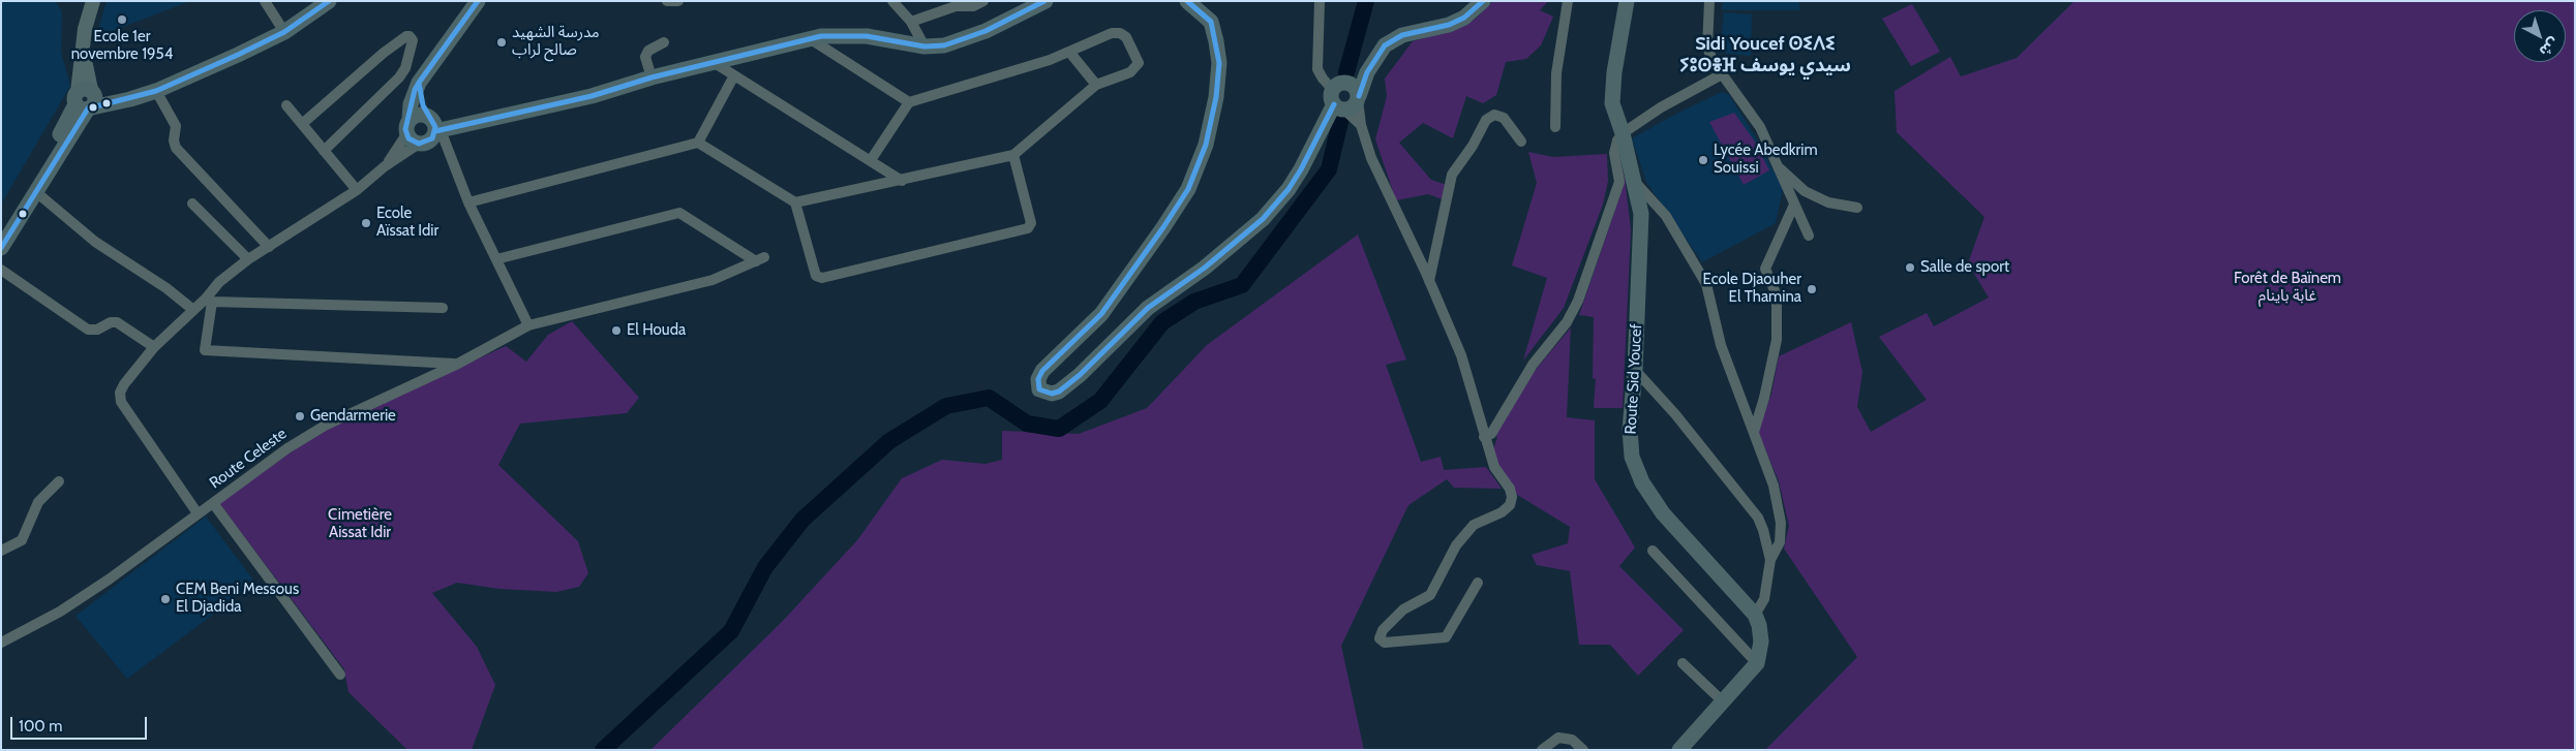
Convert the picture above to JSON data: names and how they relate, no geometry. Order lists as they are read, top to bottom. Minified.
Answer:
{"streets":{"main road":["Route Sid Youcef"],"street":["Route Celeste"]},"districts":["Sidi Youcef ⵙⵉⴷⵉ ⵢⵓⵙⴻⴼ سيدي يوسف"],"parks":["Forêt de Baïnem غابة باينام","Cimetière Aissat Idir"],"places":["Ecole 1er novembre 1954","مدرسة الشهيد صالح لراب","Lycée Abedkrim Souissi","Ecole Aïssat Idir","Salle de sport","Ecole Djaouher El Thamina","El Houda","Gendarmerie","CEM Beni Messous El Djadida"],"scale_bar":"100 m","north":"bottom right"}
